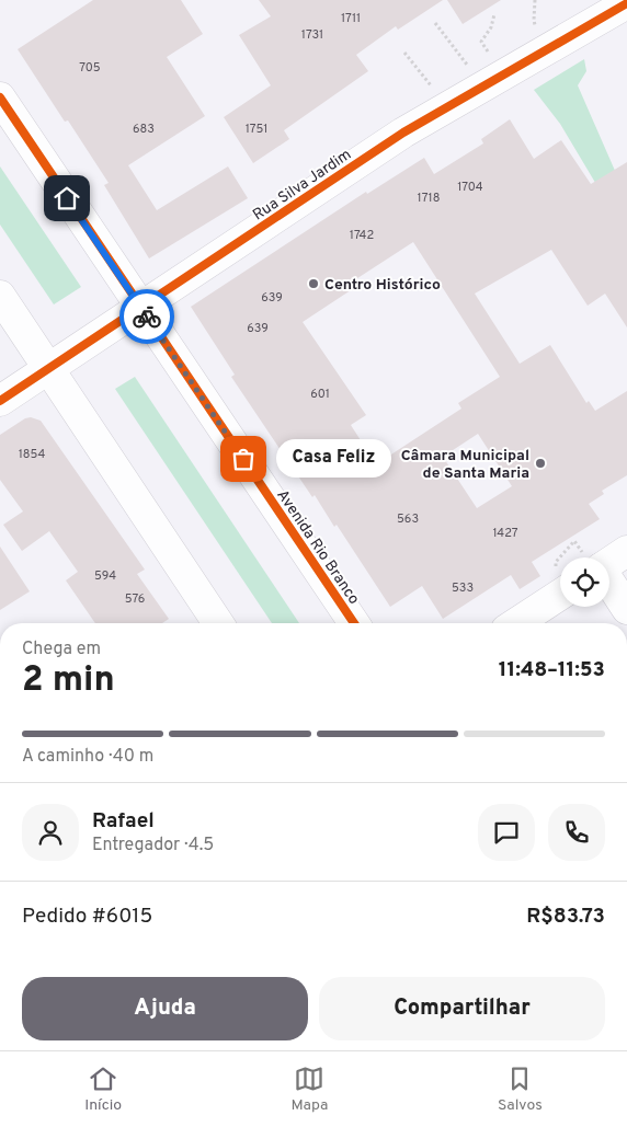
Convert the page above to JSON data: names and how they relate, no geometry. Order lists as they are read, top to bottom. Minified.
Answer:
{"streets":{"street":["Rua Silva Jardim","Avenida Rio Branco"]},"crossings":[["Rua Silva Jardim","Avenida Rio Branco"]],"places":["Centro Histórico","Casa Feliz","Câmara Municipal de Santa Maria"],"house_numbers":["1711","1731","705","683","1751","1704","1718","1742","639","639","601","1854","563","1427","594","533","576"],"page":{"bubble":"Casa Feliz","heading":["2 min","Chega em","11:48–11:53"],"panel":["Rafael","Entregador · 4.5","Pedido #6015","R$83.73"],"bar":"A caminho · 40 m","buttons":["Ajuda","Compartilhar"],"tabs":["Início","Mapa","Salvos"]}}
